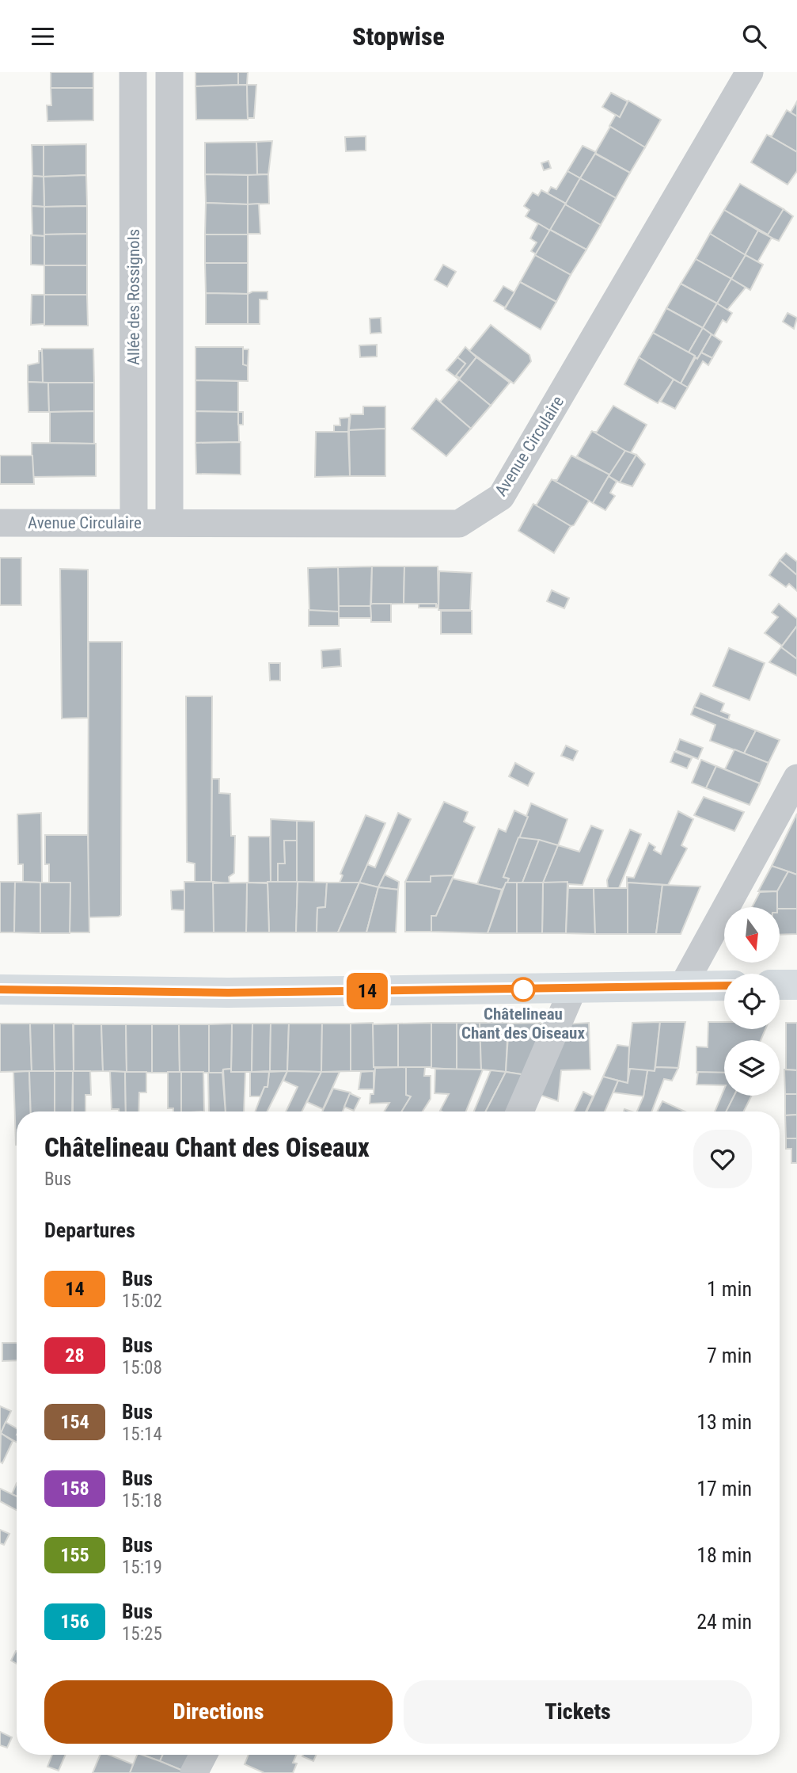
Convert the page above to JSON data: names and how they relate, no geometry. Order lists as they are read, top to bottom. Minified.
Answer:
{"streets":{"street":["Allée des Rossignols","Avenue Circulaire"]},"crossings":[["Allée des Rossignols","Avenue Circulaire"]],"places":["Châtelineau Chant des Oiseaux"],"lines":["bus line 14"],"north":"bottom","page":{"header":"Stopwise","on_map":"14","heading":[["Châtelineau Chant des Oiseaux","Bus"],"Departures"],"list":[{"mark":"14","name":"Bus","note":"15:02","value":"1 min"},{"mark":"28","name":"Bus","note":"15:08","value":"7 min"},{"mark":"154","name":"Bus","note":"15:14","value":"13 min"},{"mark":"158","name":"Bus","note":"15:18","value":"17 min"},{"mark":"155","name":"Bus","note":"15:19","value":"18 min"},{"mark":"156","name":"Bus","note":"15:25","value":"24 min"}],"buttons":["Directions","Tickets"]}}
